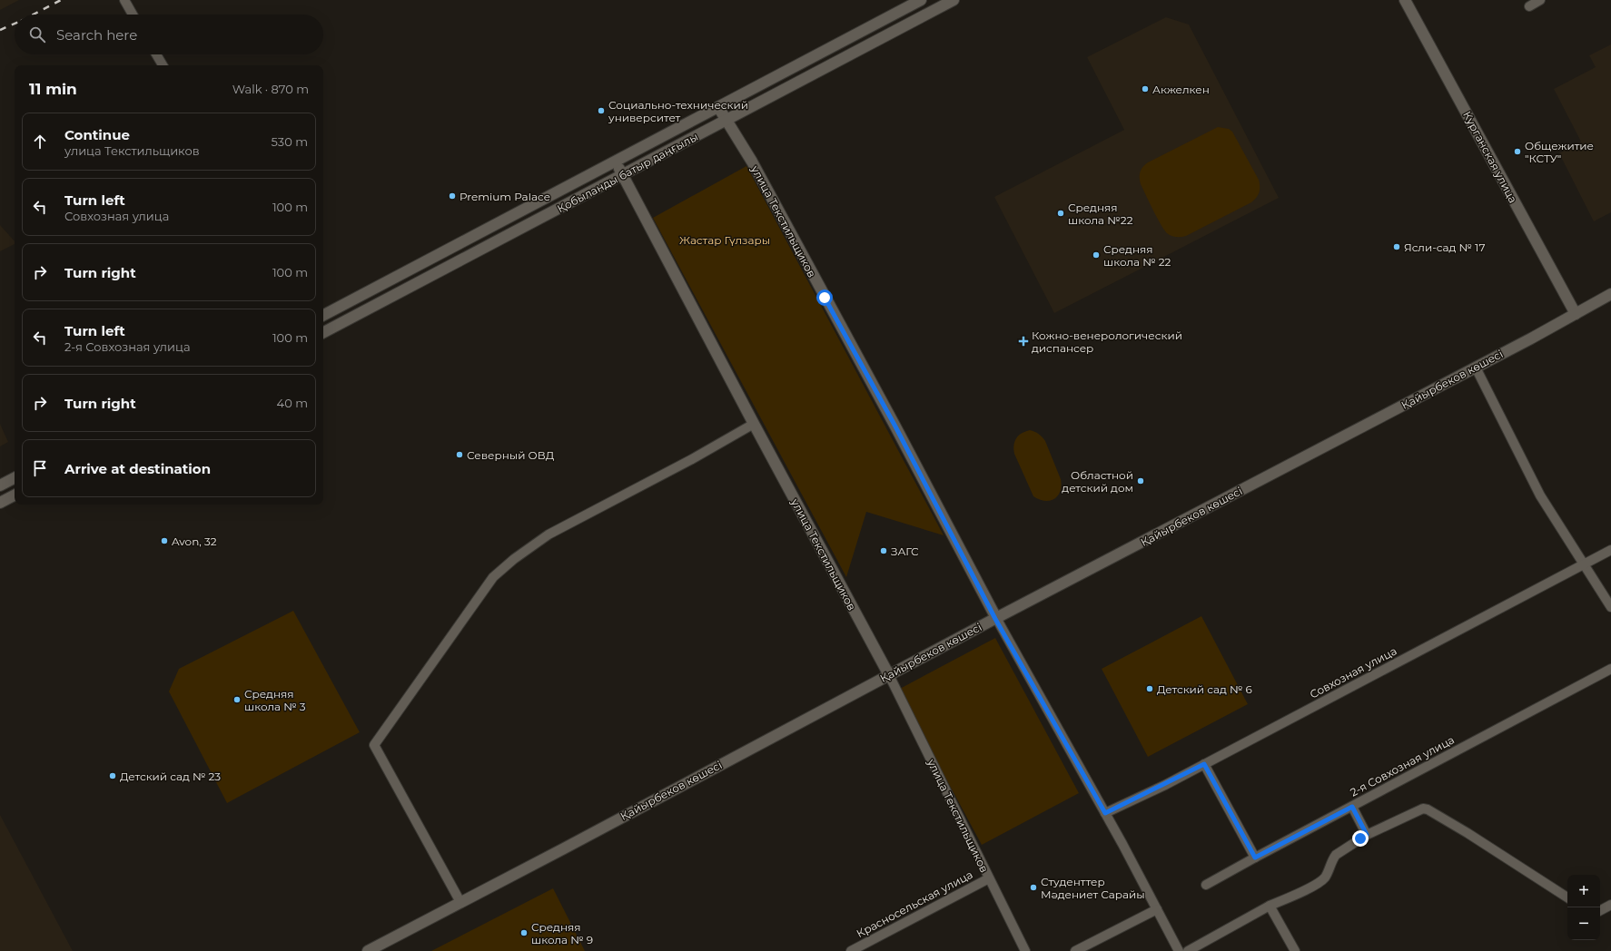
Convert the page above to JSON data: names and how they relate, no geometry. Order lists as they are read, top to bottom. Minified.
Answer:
{"streets":{"street":["Курганская улица","Қобыланды батыр даңғылы","улица Текстильщиков","Қайырбеков көшесі","Совхозная улица","2-я Совхозная улица","Красносельская улица"]},"crossings":[["Курганская улица","Қайырбеков көшесі"],["Қобыланды батыр даңғылы","улица Текстильщиков"],["улица Текстильщиков","Қайырбеков көшесі"],["улица Текстильщиков","Совхозная улица"],["улица Текстильщиков","Красносельская улица"]],"parks":["Жастар Гүлзары"],"places":{"other":["Акжелкен","Социально-технический университет","Общежитие \"КСТУ\"","Premium Palace","Средняя школа №22","Ясли-сад № 17","Средняя школа № 22","Северный ОВД","Областной детский дом","Avon, 32","ЗАГС","Детский сад № 6","Средняя школа № 3","Детский сад № 23","Студенттер Мәдениет Сарайы","Средняя школа № 9"],"health":["Кожно-венерологический диспансер"]},"page":{"search":"Search here","heading":["11 min","Walk · 870 m"],"list":[["Continue","улица Текстильщиков","530 m"],["Turn left","Совхозная улица","100 m"],["Turn right","100 m"],["Turn left","2-я Совхозная улица","100 m"],["Turn right","40 m"],"Arrive at destination"],"map_buttons":["+","−"]}}
